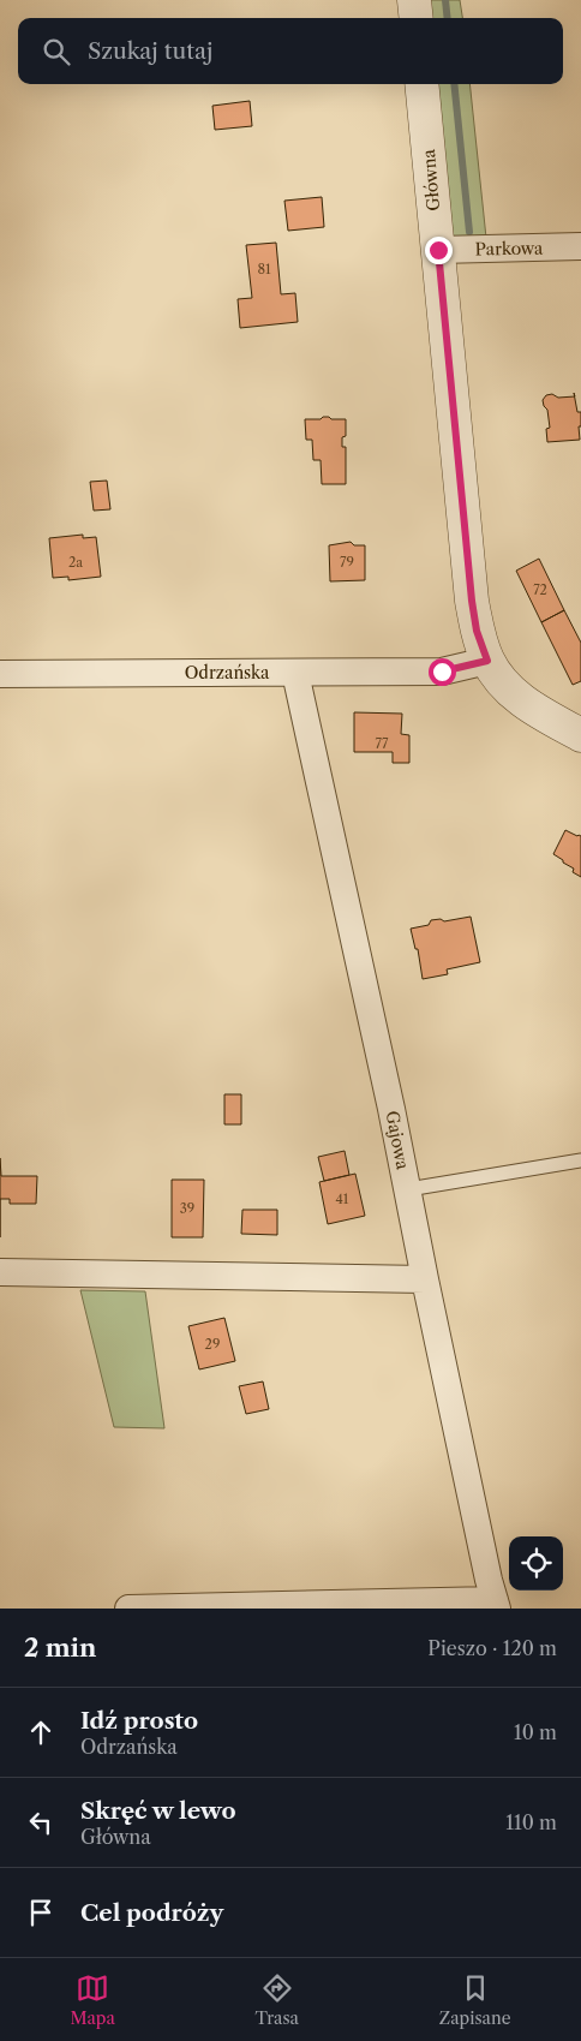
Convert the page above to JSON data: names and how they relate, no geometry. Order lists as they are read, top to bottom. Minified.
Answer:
{"streets":{"street":["Główna","Parkowa","Odrzańska","Gajowa"]},"crossings":[["Główna","Parkowa"],["Główna","Odrzańska"],["Odrzańska","Gajowa"]],"house_numbers":["81","2a","79","72","77","41","39","29"],"page":{"search":"Szukaj tutaj","heading":["2 min","Pieszo · 120 m"],"list":[["Idź prosto","Odrzańska","10 m"],["Skręć w lewo","Główna","110 m"],"Cel podróży"],"nav":["Mapa","Trasa","Zapisane"]}}
